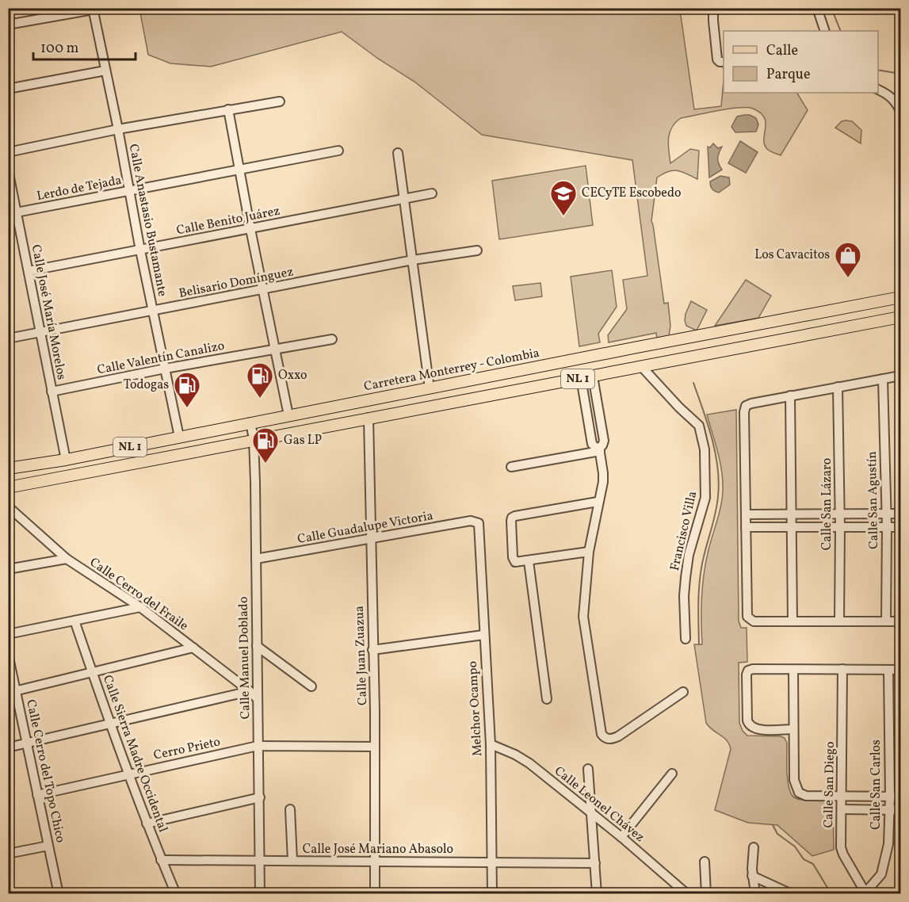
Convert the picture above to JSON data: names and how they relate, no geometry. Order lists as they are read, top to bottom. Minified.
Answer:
{"streets":{"main road":["Carretera Monterrey - Colombia","NL 1"],"street":["Lerdo de Tejada","Calle Anastasio Bustamante","Calle Benito Juárez","Belisario Domínguez","Calle José María Morelos","Calle Valentín Canalizo","Calle San Agustín","Calle San Lázaro","Calle Guadalupe Victoria","Francisco Villa","Calle Cerro del Fraile","Calle Juan Zuazua","Calle Manuel Doblado","Melchor Ocampo","Cerro Prieto","Calle Sierra Madre Occidental","Calle Cerro del Topo Chico","Calle San Diego","Calle San Carlos","Calle Leonel Chávez","Calle José Mariano Abasolo"]},"crossings":[["Lerdo de Tejada","Calle Anastasio Bustamante"],["Lerdo de Tejada","Calle José María Morelos"],["Calle Anastasio Bustamante","Calle Benito Juárez"],["Calle Anastasio Bustamante","Belisario Domínguez"],["Calle Anastasio Bustamante","Calle Valentín Canalizo"],["Calle Anastasio Bustamante","Carretera Monterrey - Colombia"],["Calle Benito Juárez","Calle José María Morelos"],["Belisario Domínguez","Calle José María Morelos"],["Calle José María Morelos","Calle Valentín Canalizo"],["Calle José María Morelos","Carretera Monterrey - Colombia"],["Carretera Monterrey - Colombia","Calle Manuel Doblado"],["NL 1","Francisco Villa"],["NL 1","Calle Juan Zuazua"],["NL 1","Calle Manuel Doblado"],["Calle Guadalupe Victoria","Calle Juan Zuazua"],["Calle Guadalupe Victoria","Calle Manuel Doblado"],["Calle Guadalupe Victoria","Melchor Ocampo"],["Calle Cerro del Fraile","Calle Manuel Doblado"],["Calle Juan Zuazua","Cerro Prieto"],["Calle Juan Zuazua","Calle José Mariano Abasolo"],["Calle Manuel Doblado","Cerro Prieto"],["Calle Manuel Doblado","Calle José Mariano Abasolo"],["Melchor Ocampo","Calle Leonel Chávez"],["Melchor Ocampo","Calle José Mariano Abasolo"],["Cerro Prieto","Calle Sierra Madre Occidental"],["Cerro Prieto","Calle Cerro del Topo Chico"],["Calle Sierra Madre Occidental","Calle José Mariano Abasolo"],["Calle San Diego","Calle San Carlos"]],"places":{"school or university":["CECyTE Escobedo"],"shop":["Los Cavacitos"],"fuel station":["Oxxo","Todogas","Gas LP"]},"legend":["Calle","Parque"],"scale_bar":"100 m"}
